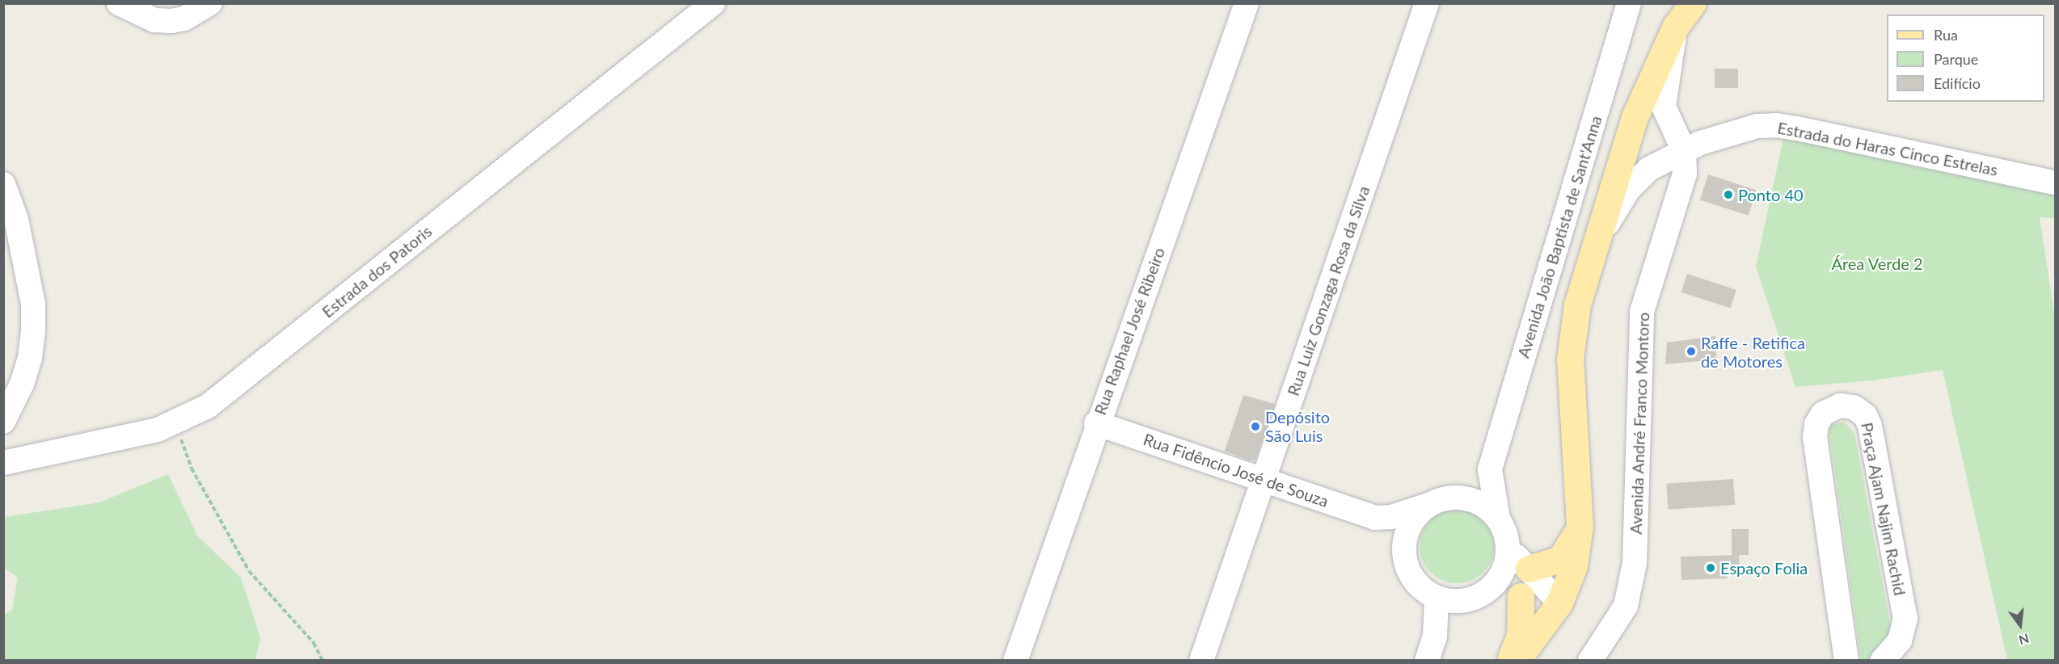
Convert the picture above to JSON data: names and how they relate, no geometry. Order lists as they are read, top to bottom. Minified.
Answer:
{"streets":{"street":["Estrada do Haras Cinco Estrelas","Avenida João Baptista de Sant'Anna","Estrada dos Patoris","Rua Luiz Gonzaga Rosa da Silva","Rua Raphael José Ribeiro","Avenida André Franco Montoro","Rua Fidêncio José de Souza","Praça Ajam Najim Rachid"]},"crossings":[["Estrada do Haras Cinco Estrelas","Avenida André Franco Montoro"],["Avenida João Baptista de Sant'Anna","Rua Fidêncio José de Souza"],["Rua Luiz Gonzaga Rosa da Silva","Rua Fidêncio José de Souza"],["Rua Raphael José Ribeiro","Rua Fidêncio José de Souza"]],"parks":["Área Verde 2"],"places":["Ponto 40","Raffe - Retifica de Motores","Depósito São Luis","Espaço Folia"],"legend":["Rua","Parque","Edifício"],"north":"bottom"}
